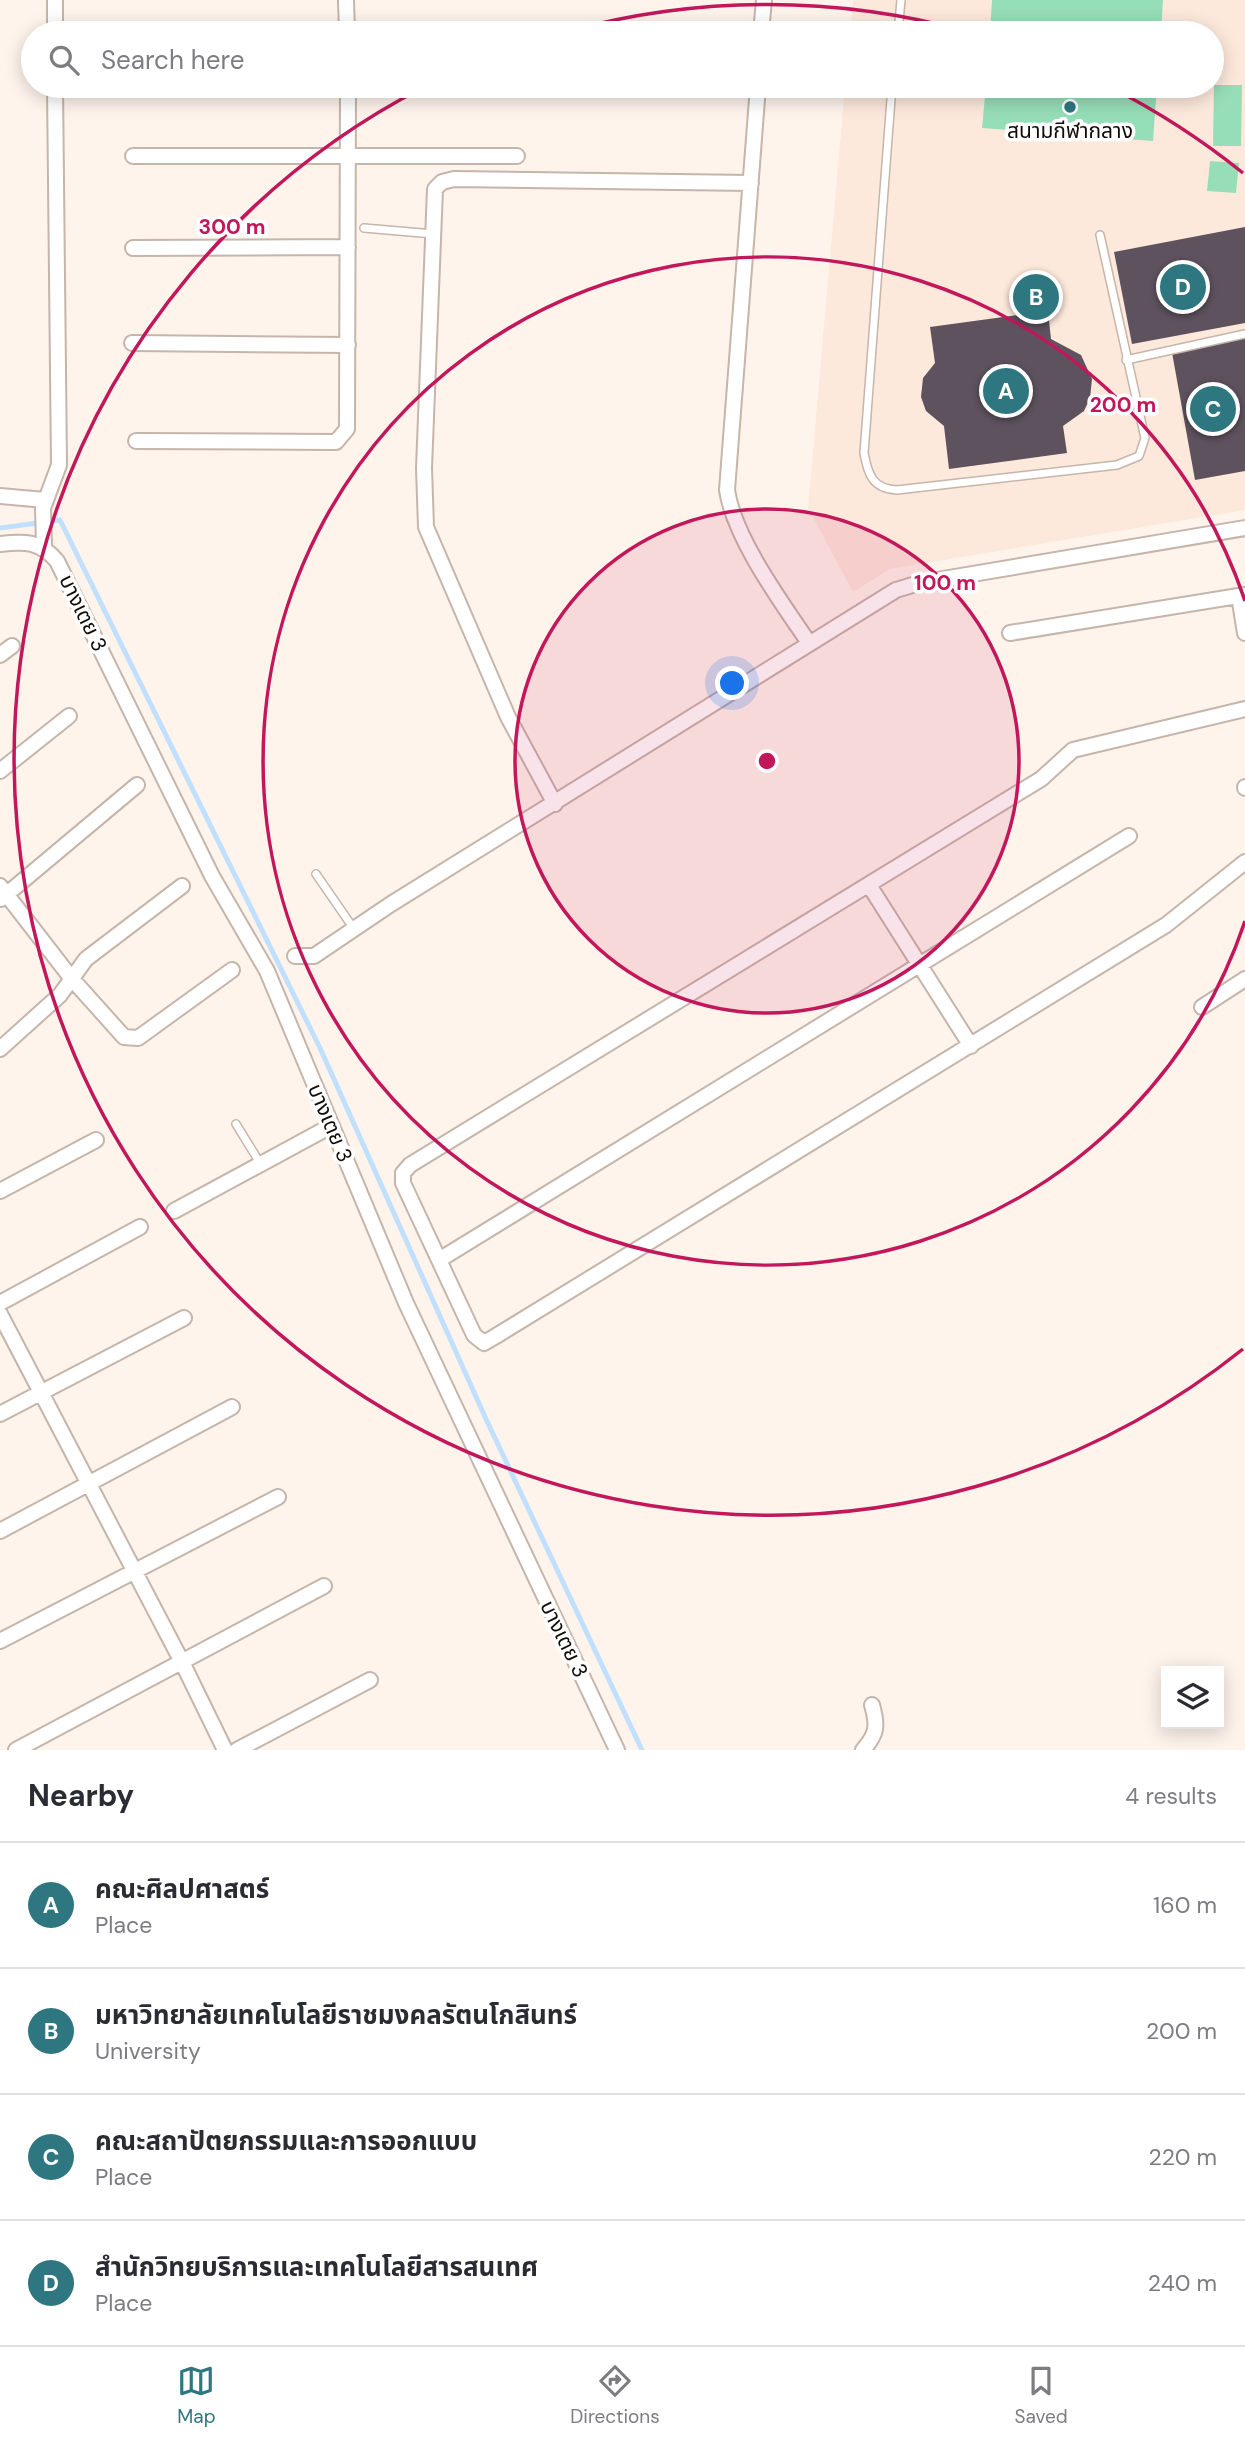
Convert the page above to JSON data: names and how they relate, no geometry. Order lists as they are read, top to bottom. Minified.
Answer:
{"streets":{"street":["บางเตย 3"]},"places":["สนามกีฬากลาง"],"page":{"search":"Search here","pins":["D","B","A","C"],"heading":["Nearby","4 results"],"list":[{"mark":"A","name":"คณะศิลปศาสตร์","note":"Place","value":"160 m"},{"mark":"B","name":"มหาวิทยาลัยเทคโนโลยีราชมงคลรัตนโกสินทร์","note":"University","value":"200 m"},{"mark":"C","name":"คณะสถาปัตยกรรมและการออกแบบ","note":"Place","value":"220 m"},{"mark":"D","name":"สำนักวิทยบริการและเทคโนโลยีสารสนเทศ","note":"Place","value":"240 m"}],"nav":["Map","Directions","Saved"]},"rings":["300 m","200 m","100 m"]}
